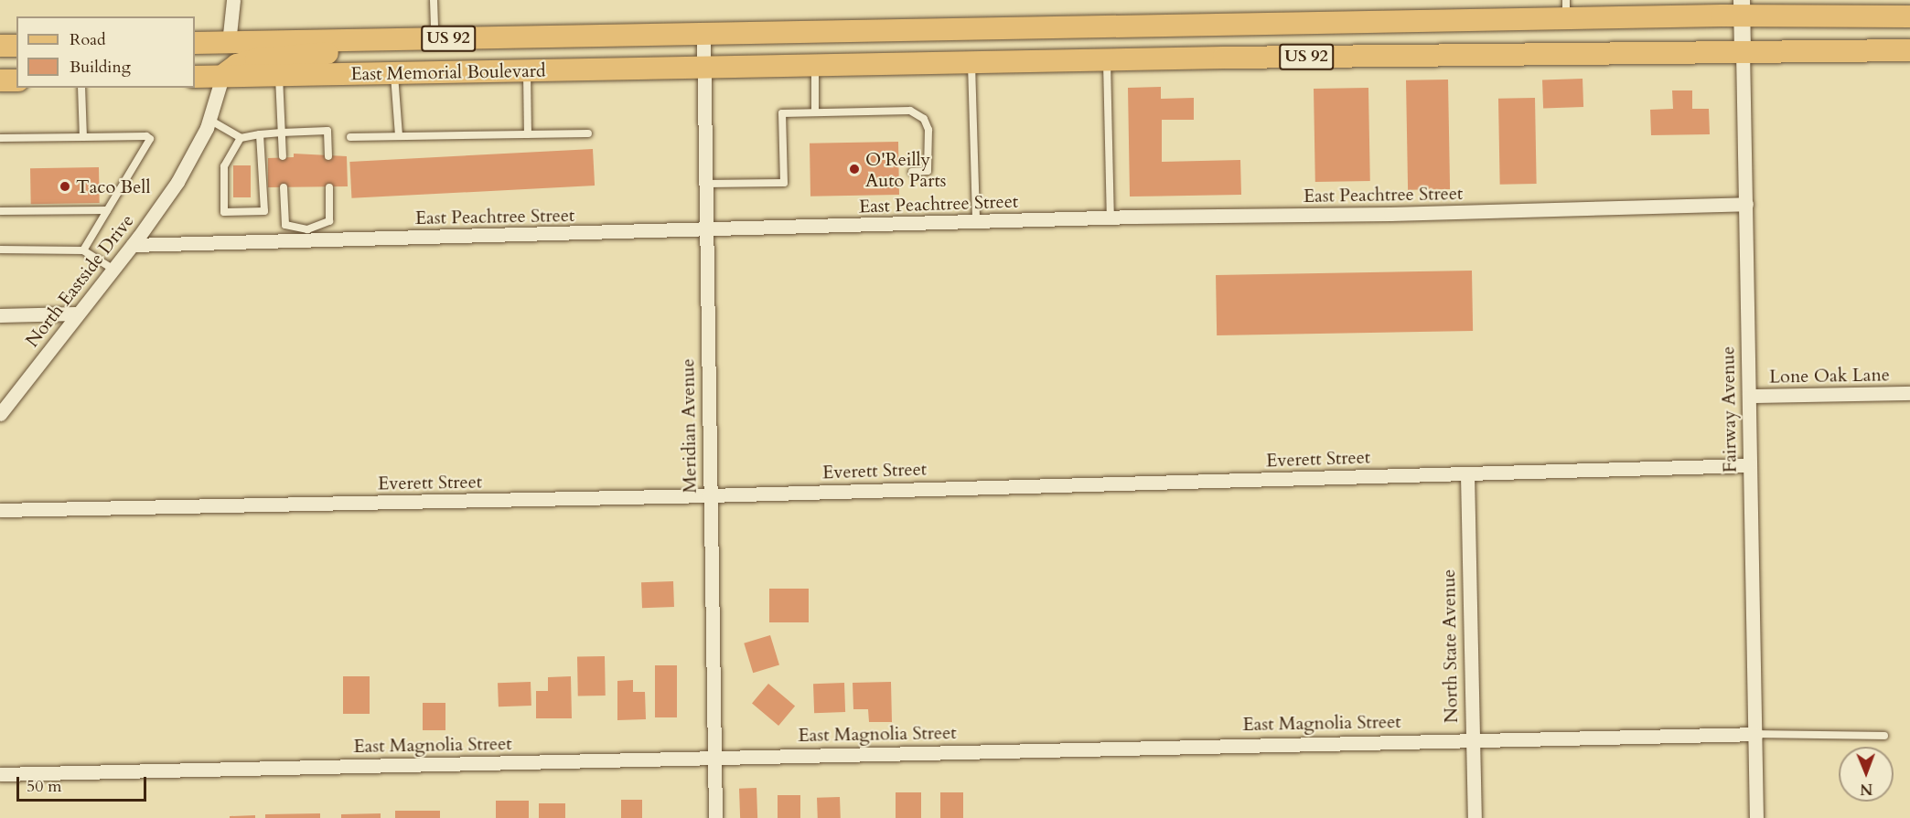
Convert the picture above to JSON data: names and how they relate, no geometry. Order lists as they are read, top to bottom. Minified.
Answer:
{"streets":{"main road":["US 92","East Memorial Boulevard"],"street":["East Peachtree Street","North Eastside Drive","Lone Oak Lane","Fairway Avenue","Meridian Avenue","Everett Street","North State Avenue","East Magnolia Street"]},"crossings":[["US 92","East Memorial Boulevard"],["US 92","Fairway Avenue"],["US 92","Meridian Avenue"],["East Memorial Boulevard","North Eastside Drive"],["East Memorial Boulevard","Meridian Avenue"],["East Peachtree Street","North Eastside Drive"],["East Peachtree Street","Fairway Avenue"],["East Peachtree Street","Meridian Avenue"],["Lone Oak Lane","Fairway Avenue"],["Fairway Avenue","Everett Street"],["Fairway Avenue","East Magnolia Street"],["Meridian Avenue","Everett Street"],["Meridian Avenue","East Magnolia Street"],["Everett Street","North State Avenue"],["North State Avenue","East Magnolia Street"]],"places":["O'Reilly Auto Parts","Taco Bell"],"legend":["Road","Building"],"scale_bar":"50 m","north":"bottom"}
